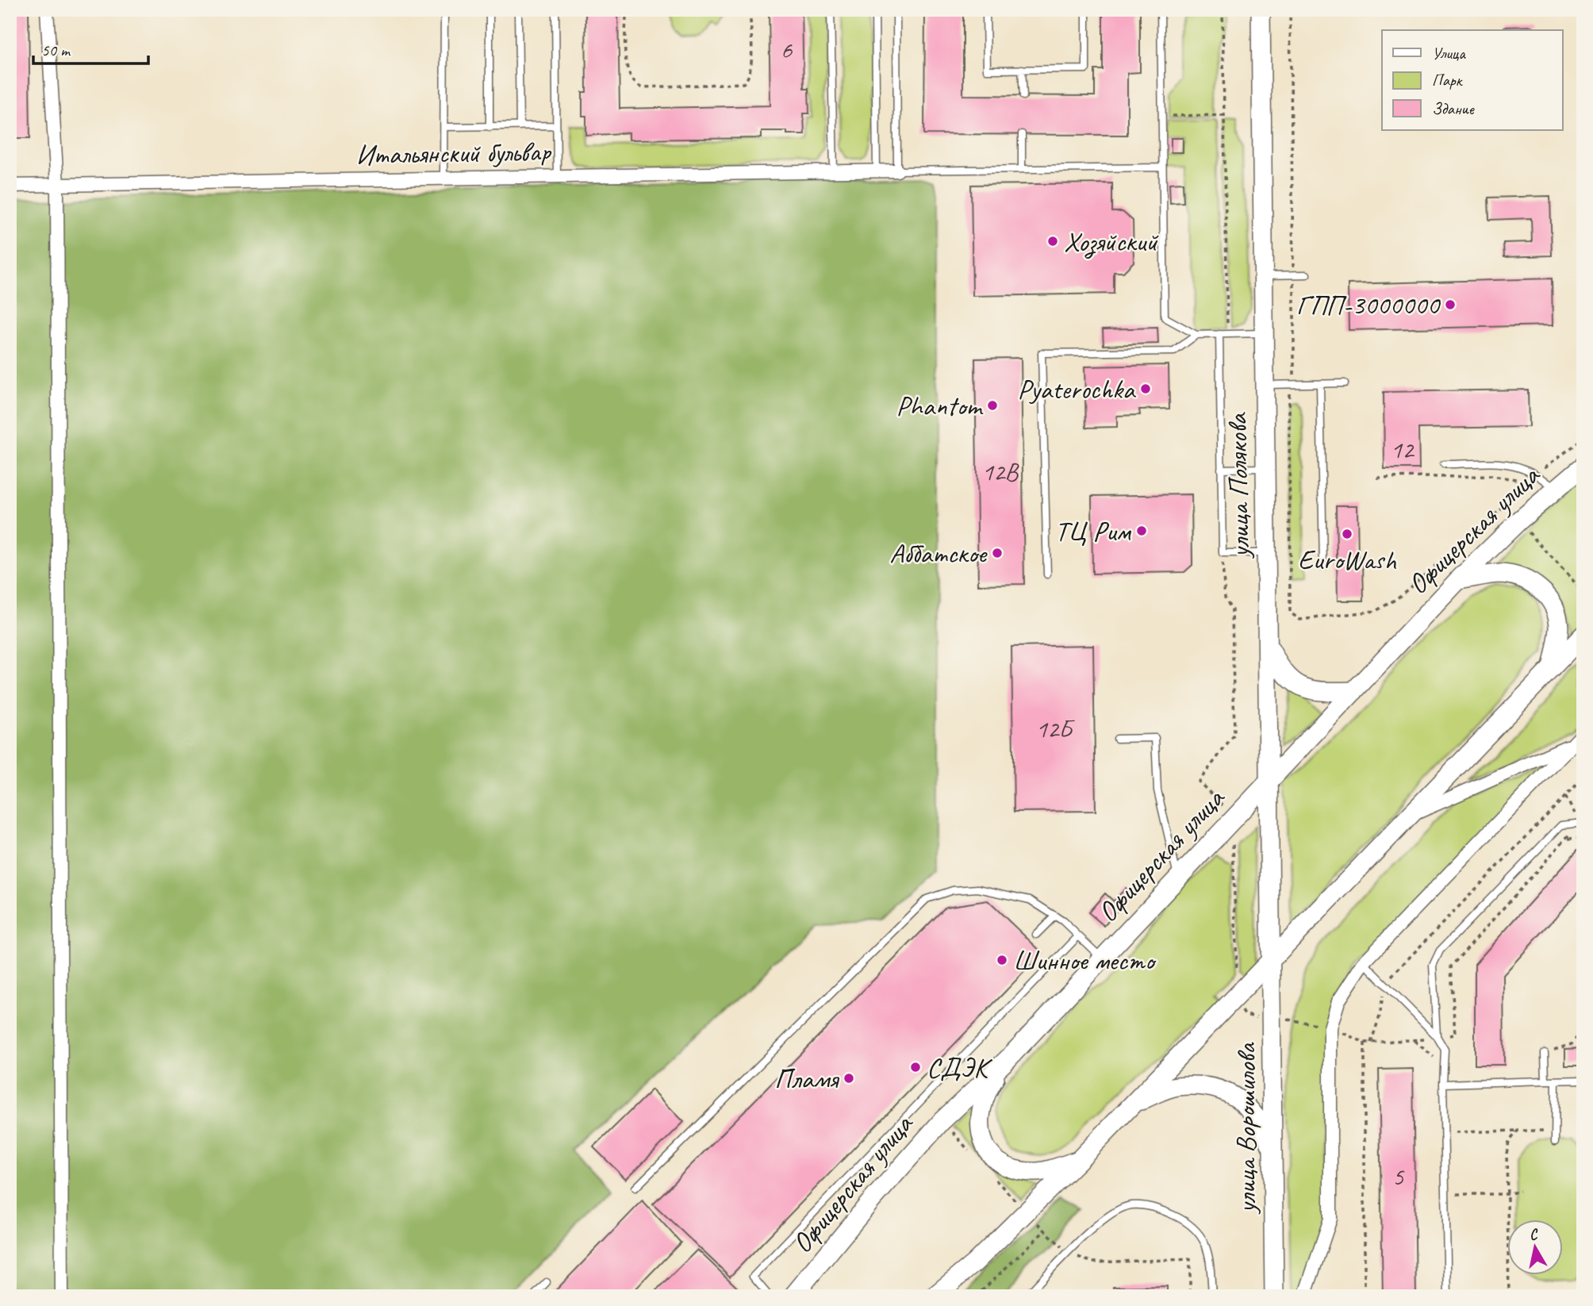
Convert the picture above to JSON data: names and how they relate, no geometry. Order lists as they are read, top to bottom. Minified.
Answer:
{"streets":{"main road":["улица Полякова","Офицерская улица","улица Ворошилова"],"street":["Итальянский бульвар"]},"crossings":[["улица Полякова","Офицерская улица"],["улица Полякова","улица Ворошилова"]],"places":["Хозяйский","ГПП-3000000","Pyaterochka","Phantom","ТЦ Рим","EuroWash","Аббатское","Шинное место","СДЭК","Пламя"],"house_numbers":["6","12","12В","12Б","5"],"legend":["Улица","Парк","Здание"],"scale_bar":"50 m","north":"top"}
